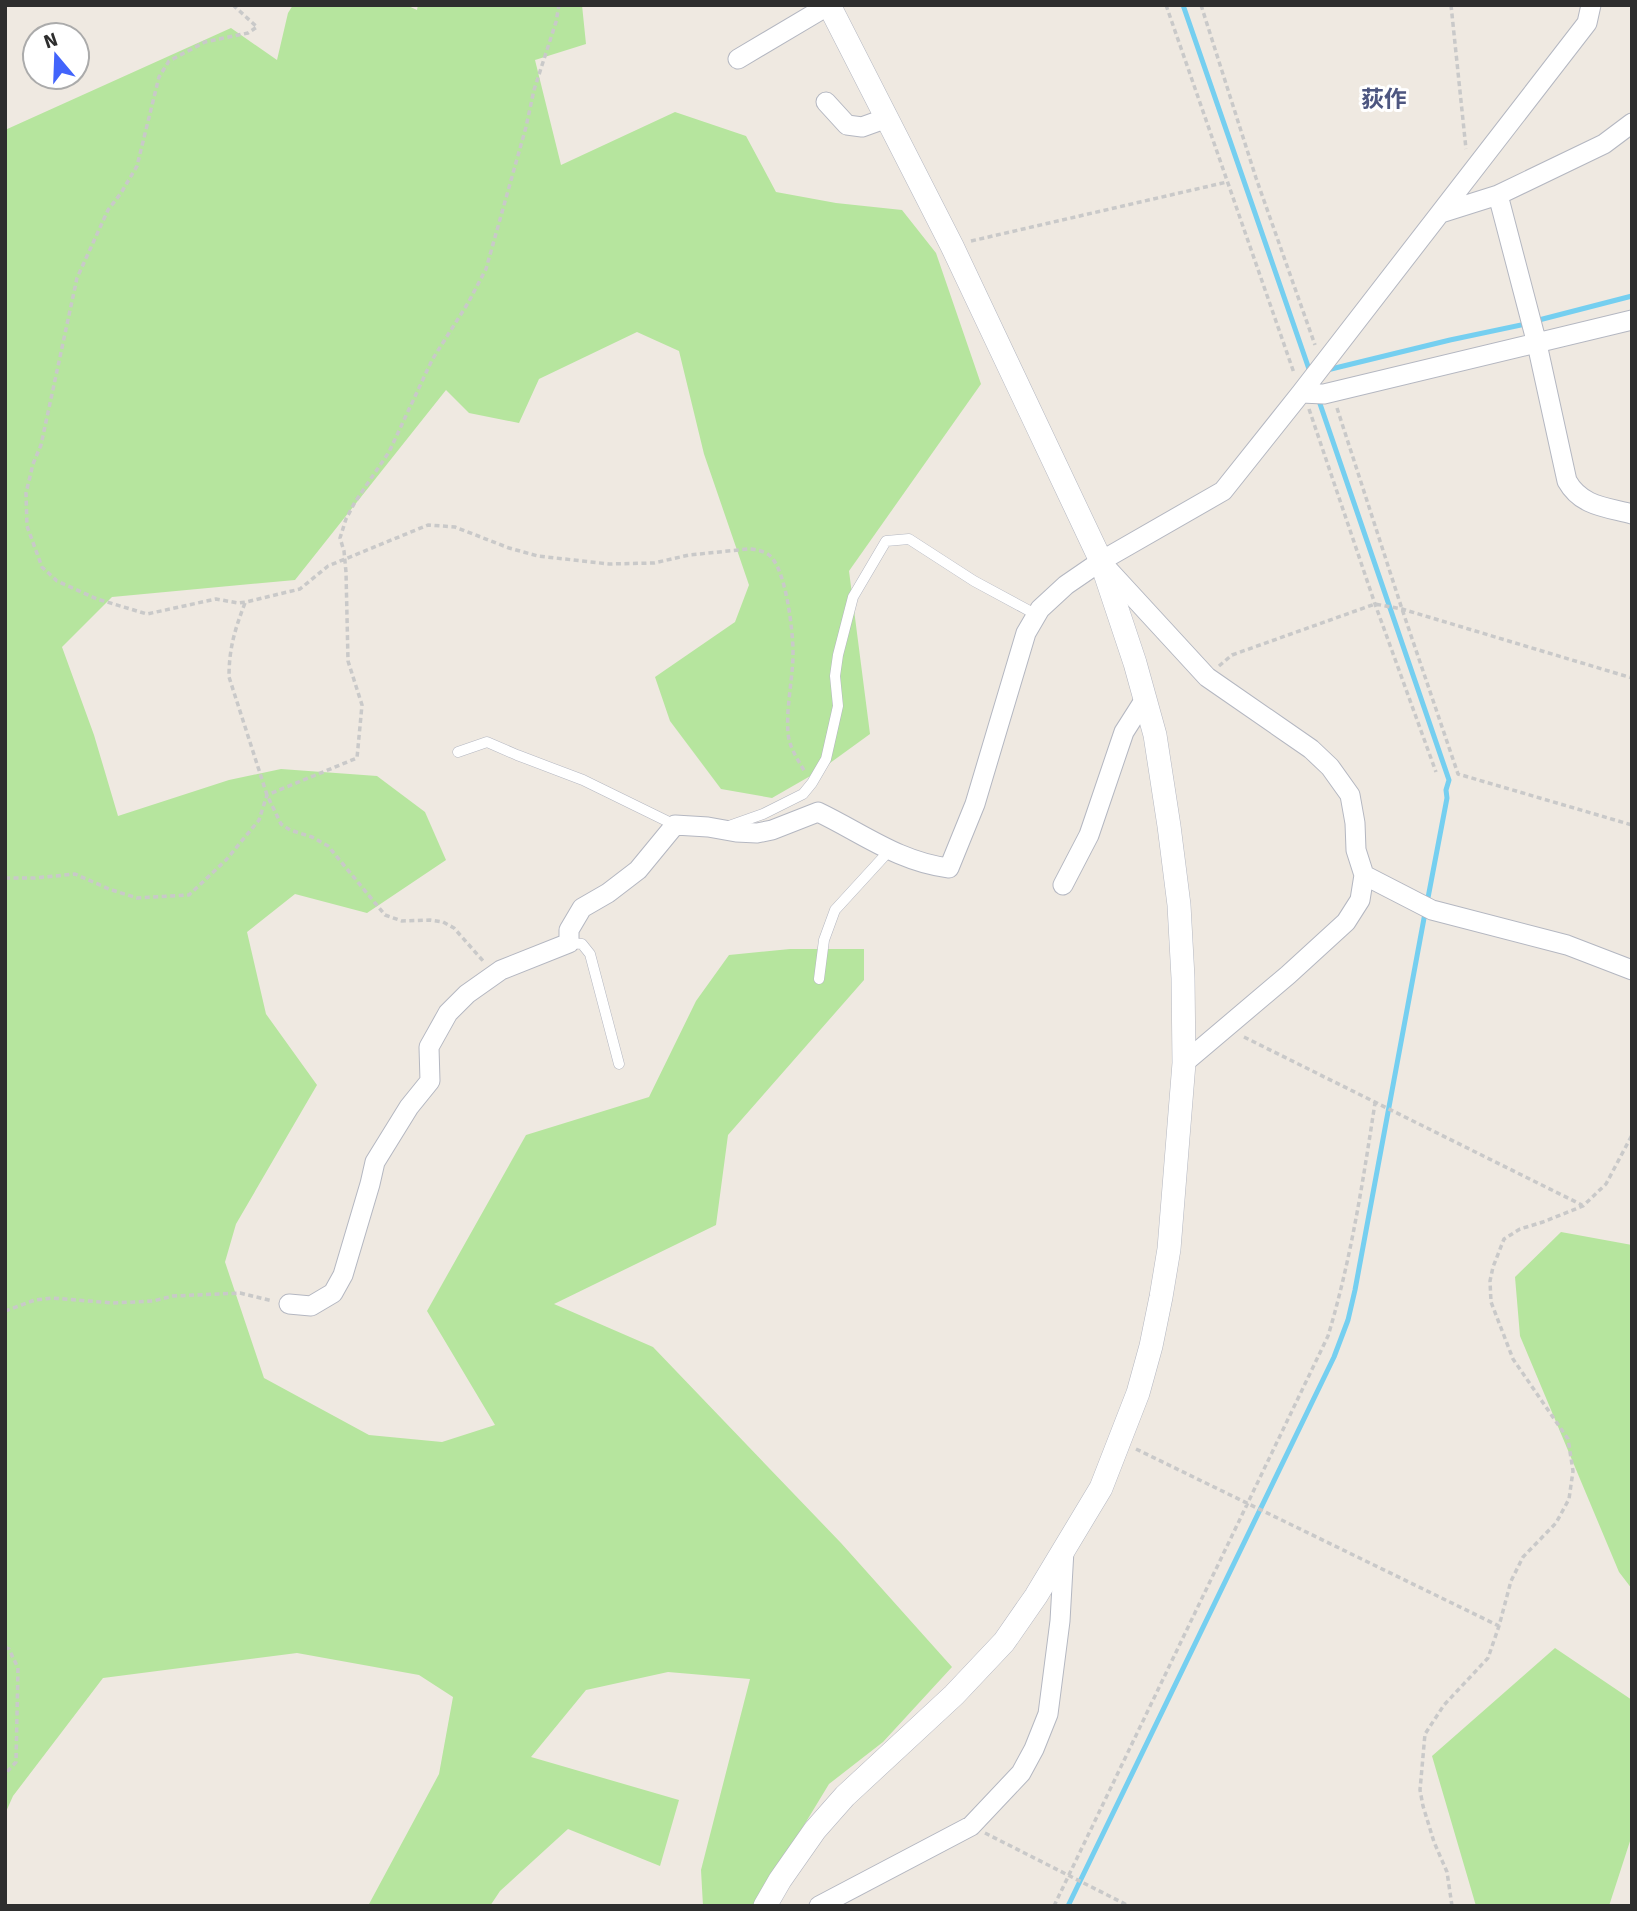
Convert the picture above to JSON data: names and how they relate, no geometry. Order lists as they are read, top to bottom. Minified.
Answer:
{"districts":["荻作"],"north":"top"}
